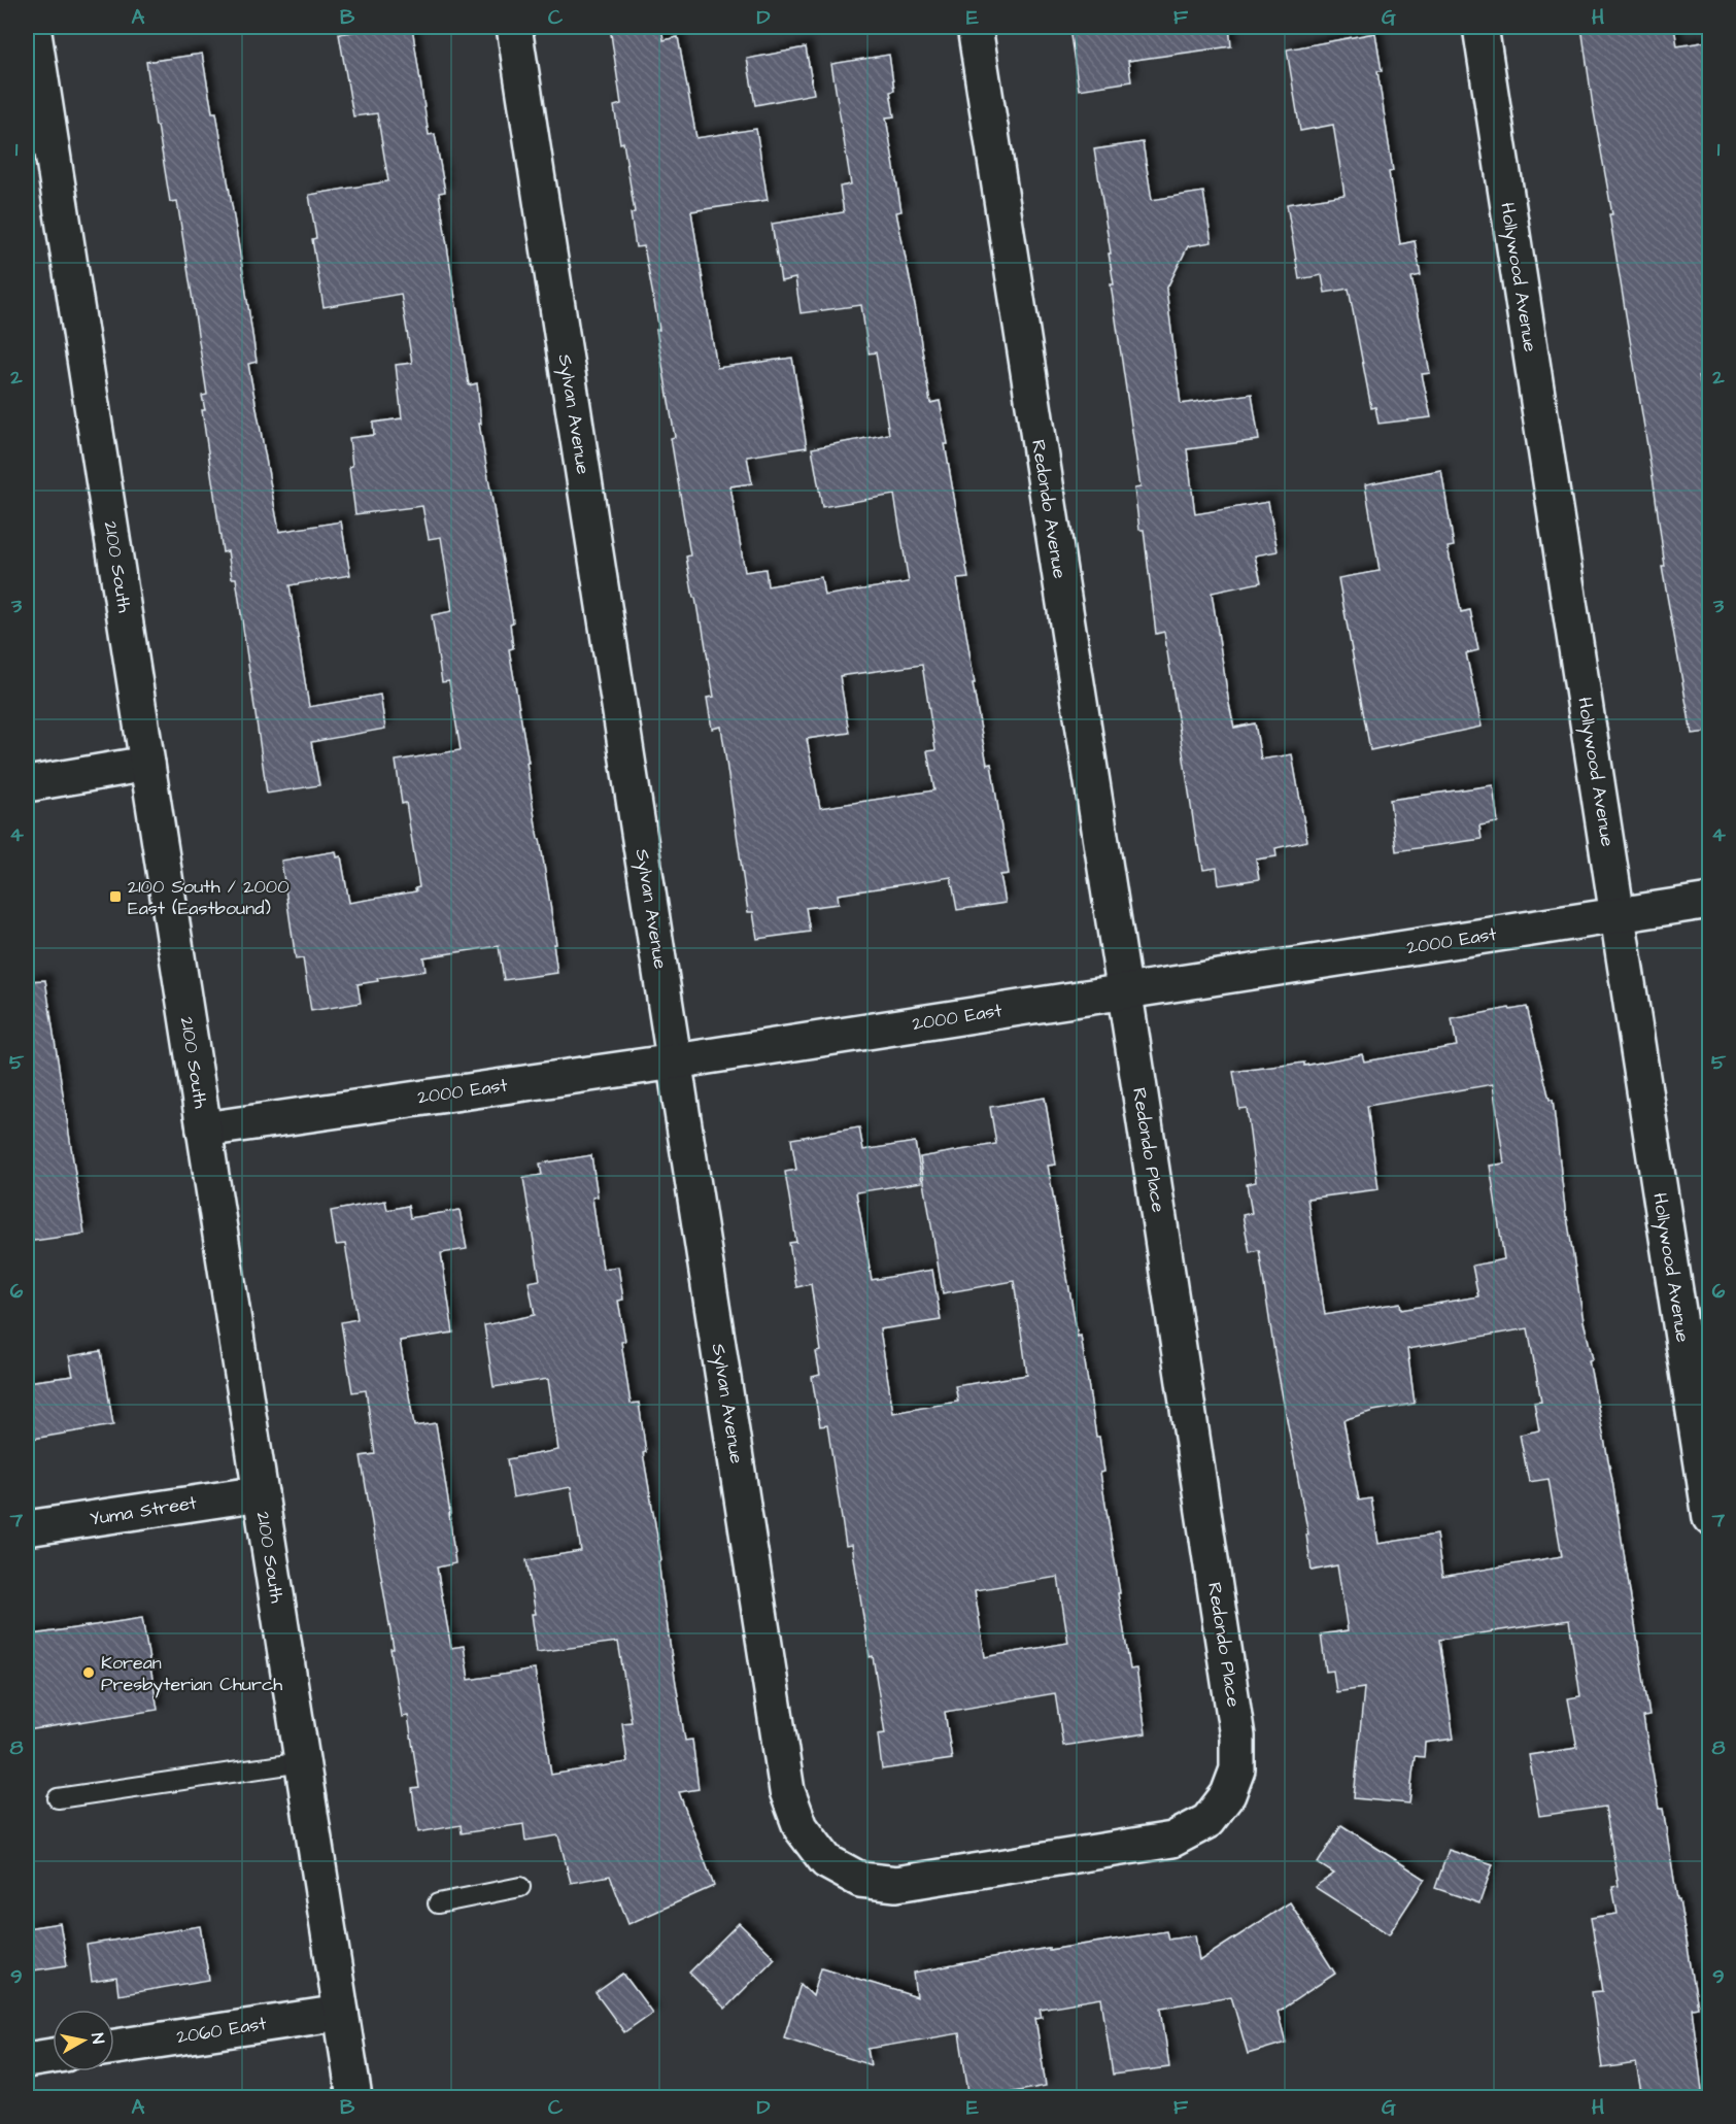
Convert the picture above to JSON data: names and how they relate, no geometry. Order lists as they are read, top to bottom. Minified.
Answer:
{"streets":{"street":["Hollywood Avenue","Sylvan Avenue","Redondo Avenue","2100 South","2000 East","Redondo Place","Yuma Street","2060 East"]},"crossings":[["Hollywood Avenue","2000 East"],["Sylvan Avenue","2000 East"],["Sylvan Avenue","Redondo Place"],["Redondo Avenue","2000 East"],["Redondo Avenue","Redondo Place"],["2100 South","2000 East"],["2100 South","Yuma Street"],["2100 South","2060 East"],["2000 East","Redondo Place"]],"places":{"transit":["2100 South / 2000 East (Eastbound)"],"other":["Korean Presbyterian Church"]},"north":"right","grid":{"columns":["A","B","C","D","E","F","G","H"],"rows":["1","2","3","4","5","6","7","8","9"]}}
